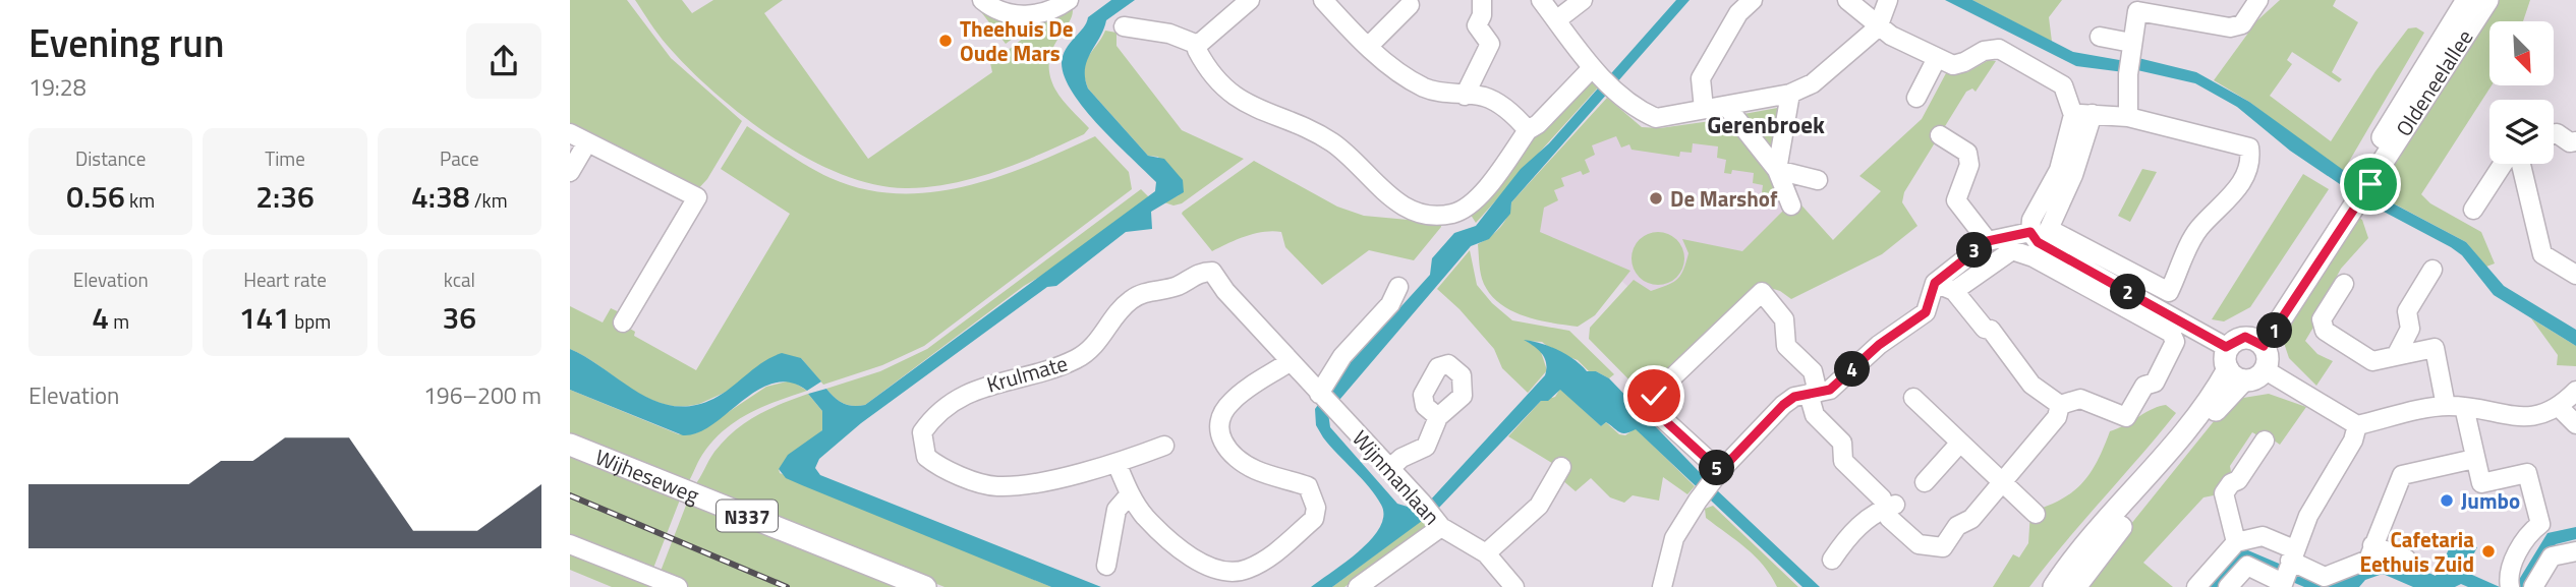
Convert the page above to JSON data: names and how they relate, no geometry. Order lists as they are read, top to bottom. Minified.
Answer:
{"streets":{"main road":["Oldeneelallee","Wijheseweg","N337"],"street":["Krulmate","Wijnmanlaan"]},"crossings":[["Krulmate","Wijnmanlaan"]],"districts":["Gerenbroek"],"places":["Theehuis De Oude Mars","De Marshof","Jumbo","Cafetaria Eethuis Zuid"],"north":"bottom right","page":{"heading":["Evening run","19:28"],"stats":[["Distance","0.56 km"],["Time","2:36"],["Pace","4:38 /km"],["Elevation","4 m"],["Heart rate","141 bpm"],["kcal","36"]],"pins":["3","2","1","4","5"],"chart":["Elevation","196–200 m"]}}
